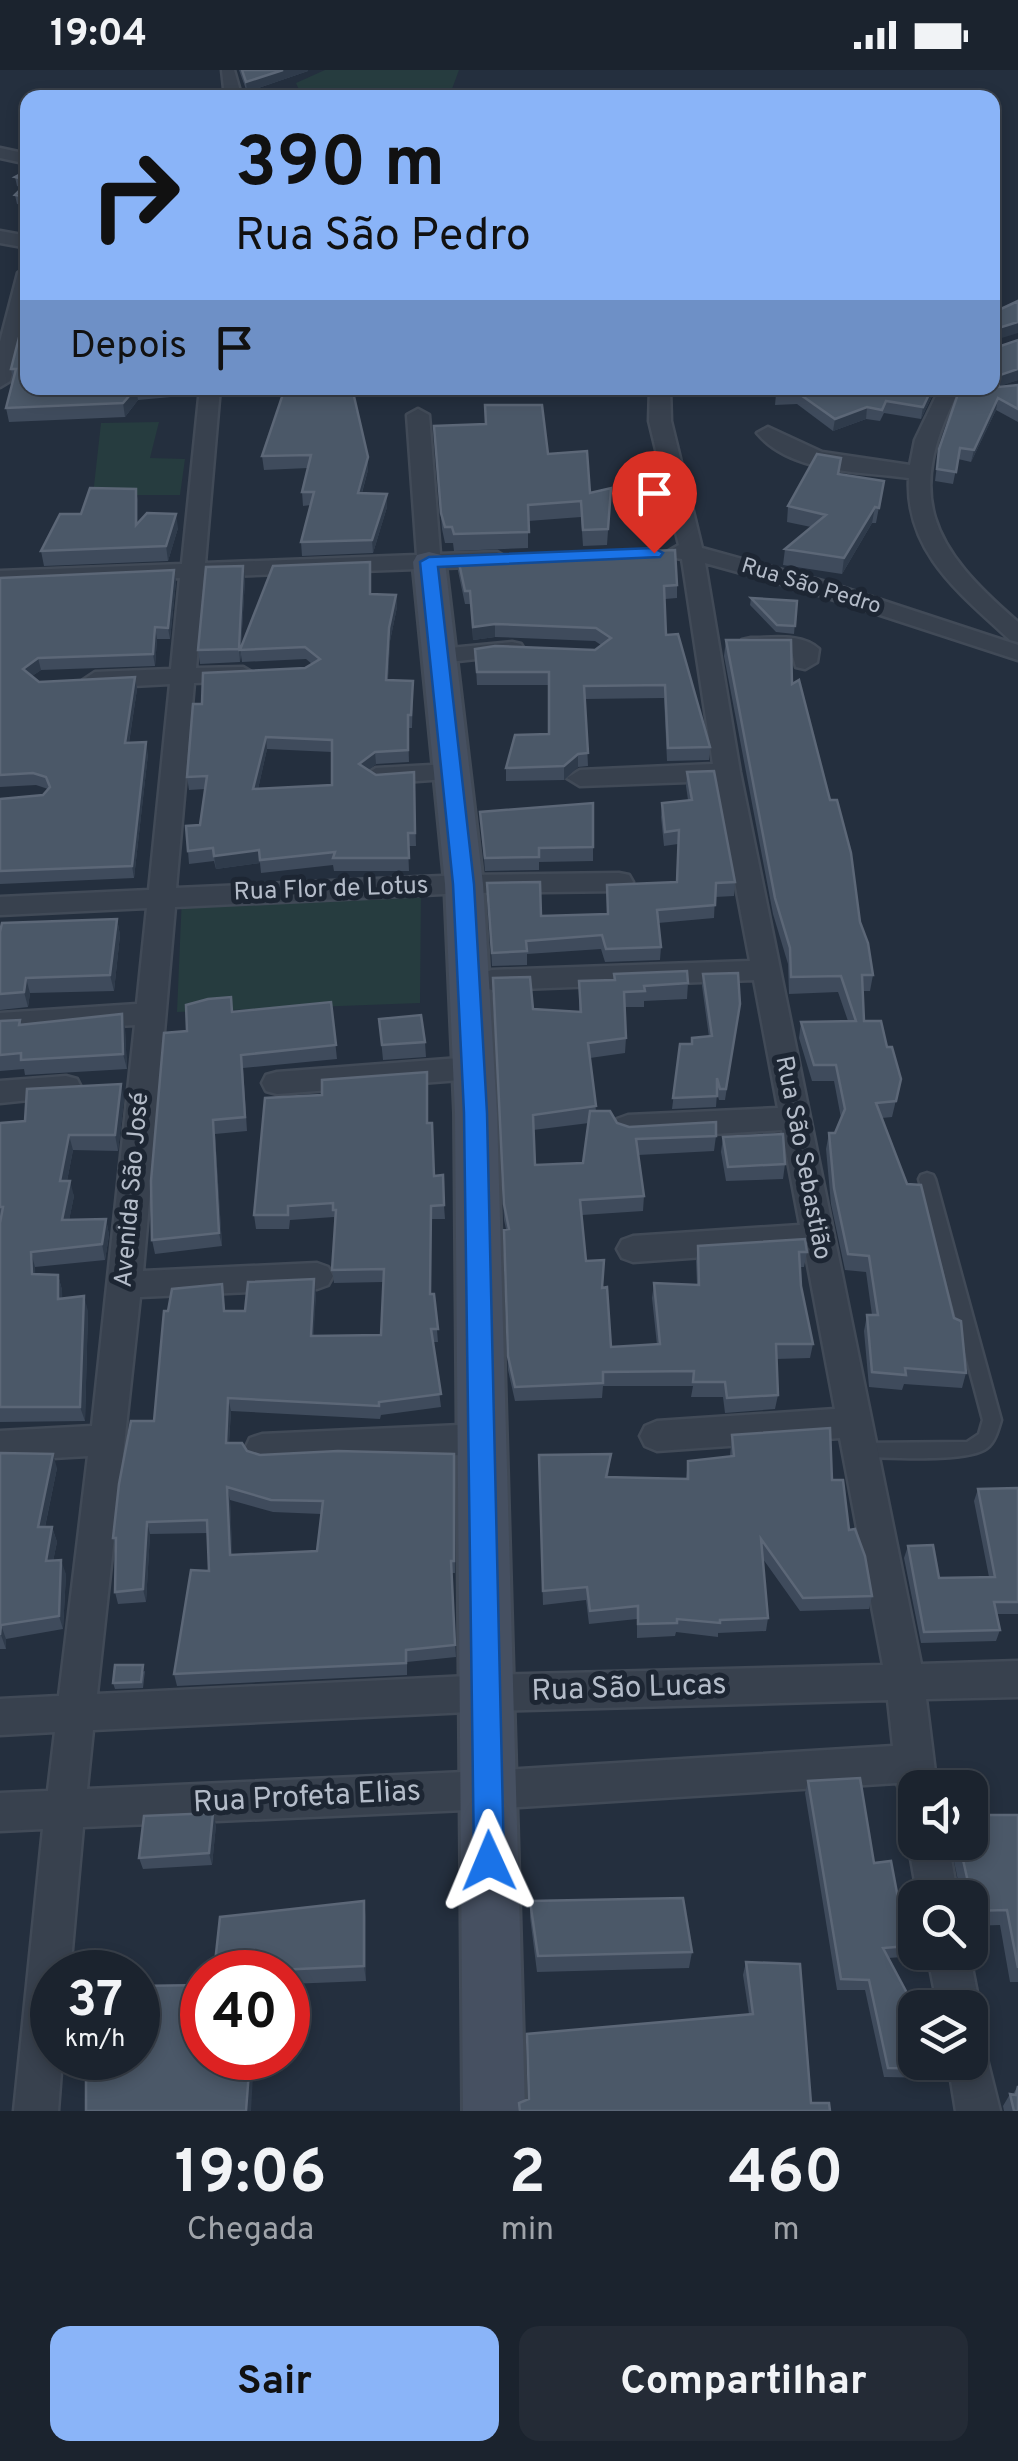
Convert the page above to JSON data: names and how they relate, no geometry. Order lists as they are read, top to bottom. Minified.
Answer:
{"streets":{"street":["Rua São Pedro","Rua Flor de Lotus","Rua São Sebastião","Avenida São José","Rua São Lucas","Rua Profeta Elias"]},"crossings":[["Rua São Pedro","Rua São Sebastião"],["Rua Flor de Lotus","Avenida São José"],["Rua São Sebastião","Rua São Lucas"],["Avenida São José","Rua São Lucas"],["Avenida São José","Rua Profeta Elias"]],"page":{"status":"19:04","turn":["390 m","Rua São Pedro"],"then":"Depois","speed":"37 km/h","limit":"40","eta":["19:06","Chegada","2","min","460","m"],"buttons":["Sair","Compartilhar"]}}
